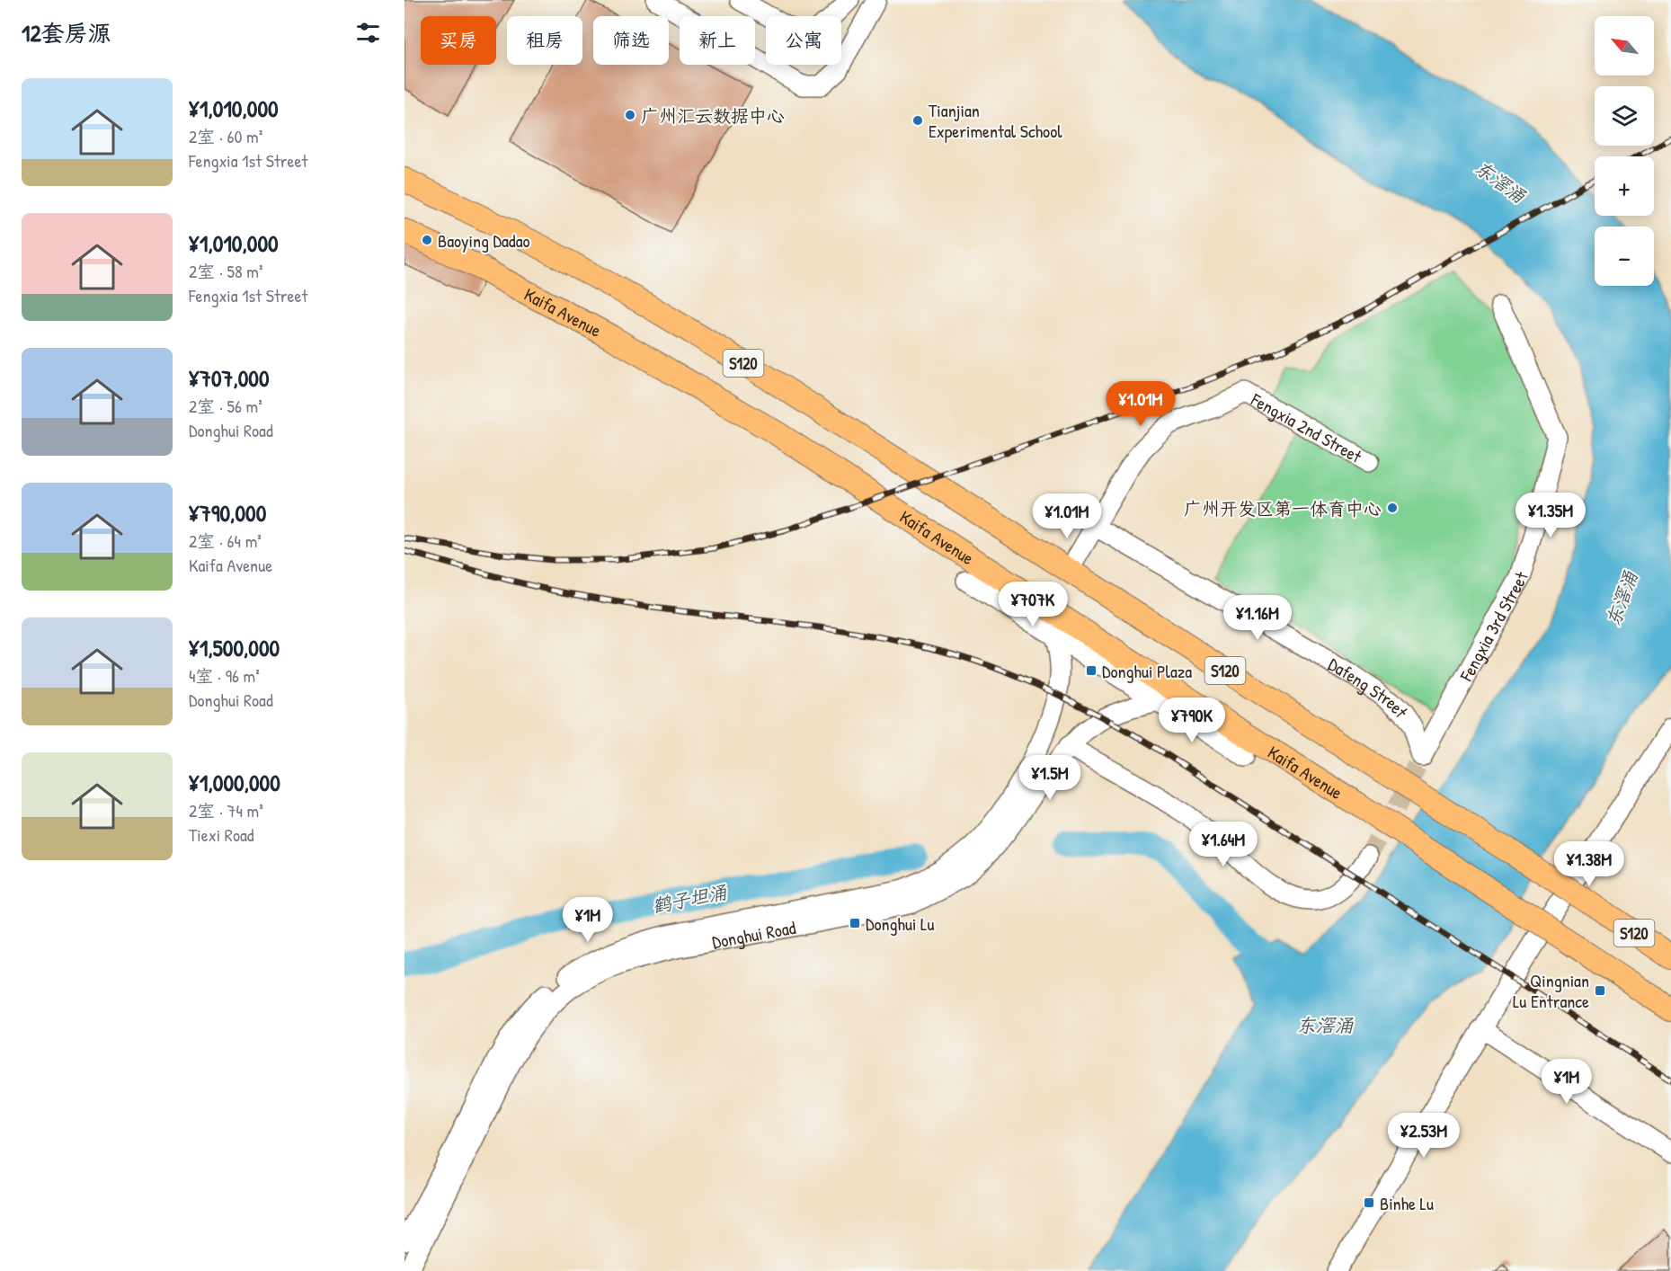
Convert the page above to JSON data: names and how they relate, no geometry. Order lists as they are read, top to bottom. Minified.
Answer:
{"streets":{"main road":["Kaifa Avenue","S120"],"street":["Fengxia 2nd Street","Fengxia 3rd Street","Dafeng Street","Donghui Road"]},"crossings":[["Kaifa Avenue","Donghui Road"],["Fengxia 2nd Street","Dafeng Street"],["Fengxia 3rd Street","Dafeng Street"]],"water":["东滘涌","鹤子坦涌"],"places":{"other":["广州汇云数据中心","Tianjian Experimental School","Baoying Dadao","广州开发区第一体育中心"],"transit":["Donghui Plaza","Donghui Lu","Qingnian Lu Entrance","Binhe Lu"]},"north":"top left","page":{"heading":"12套房源","map_buttons":["+","−"],"chip":["买房","租房","筛选","新上","公寓"],"list":[{"name":"¥1,010,000","note":"2室 · 60 m² · Fengxia 1st Street"},{"name":"¥1,010,000","note":"2室 · 58 m² · Fengxia 1st Street"},{"name":"¥707,000","note":"2室 · 56 m² · Donghui Road"},{"name":"¥790,000","note":"2室 · 64 m² · Kaifa Avenue"},{"name":"¥1,500,000","note":"4室 · 96 m² · Donghui Road"},{"name":"¥1,000,000","note":"2室 · 74 m² · Tiexi Road"}],"price":["¥1.01M","¥1.35M","¥1.01M","¥707K","¥1.16M","¥790K","¥1.5M","¥1.64M","¥1.38M","¥1M","¥1M","¥2.53M"]}}
